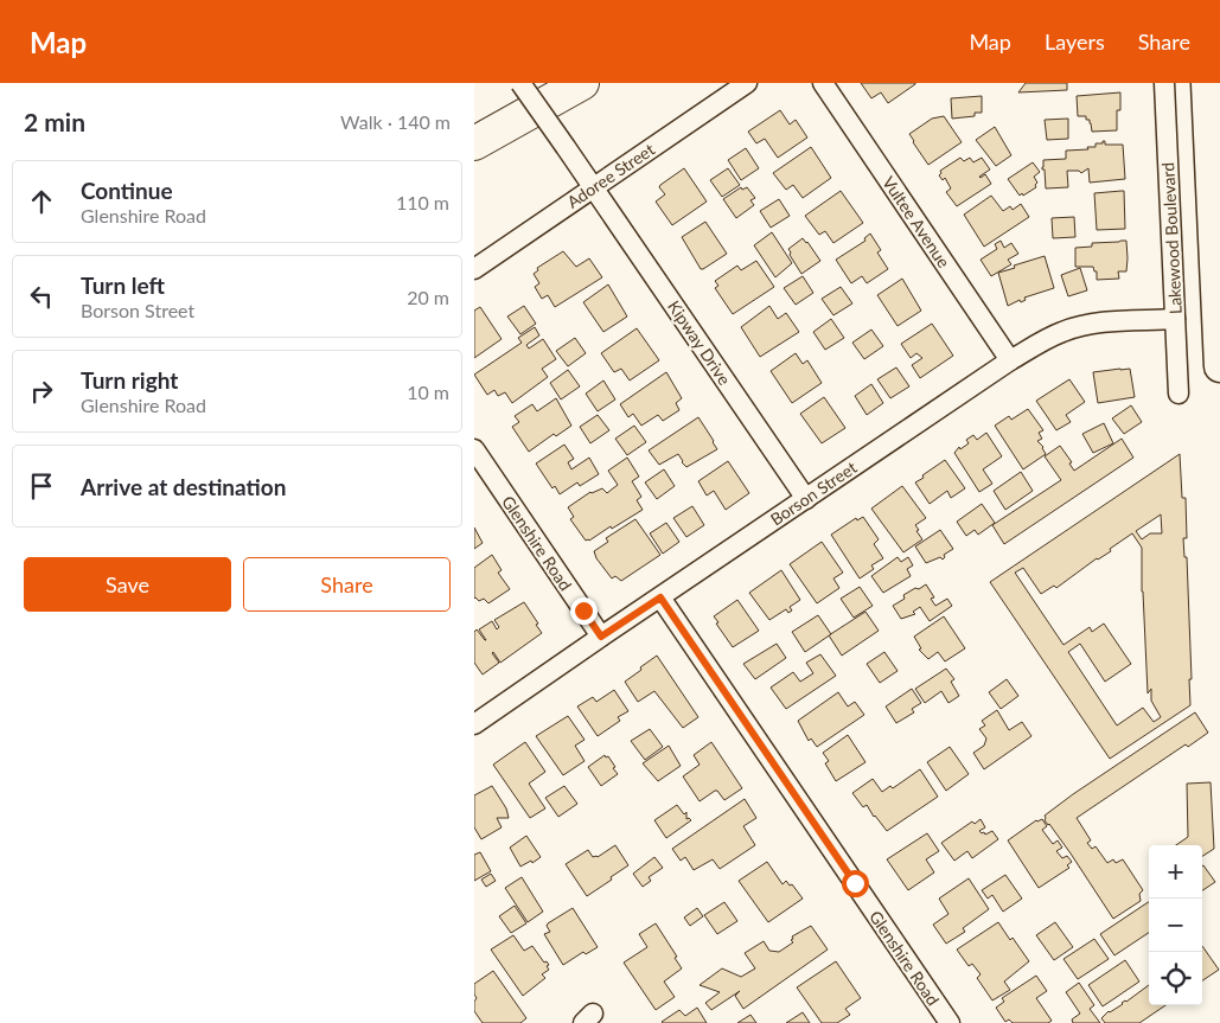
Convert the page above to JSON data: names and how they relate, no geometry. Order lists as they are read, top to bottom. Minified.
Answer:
{"streets":{"street":["Adoree Street","Vultee Avenue","Lakewood Boulevard","Kipway Drive","Borson Street","Glenshire Road"]},"crossings":[["Adoree Street","Kipway Drive"],["Vultee Avenue","Borson Street"],["Lakewood Boulevard","Borson Street"],["Kipway Drive","Borson Street"],["Borson Street","Glenshire Road"]],"page":{"header":"Map","nav":["Map","Layers","Share"],"heading":["2 min","Walk · 140 m"],"list":[["Continue","Glenshire Road","110 m"],["Turn left","Borson Street","20 m"],["Turn right","Glenshire Road","10 m"],"Arrive at destination"],"buttons":["Save","Share"],"map_buttons":["+","−"]}}
